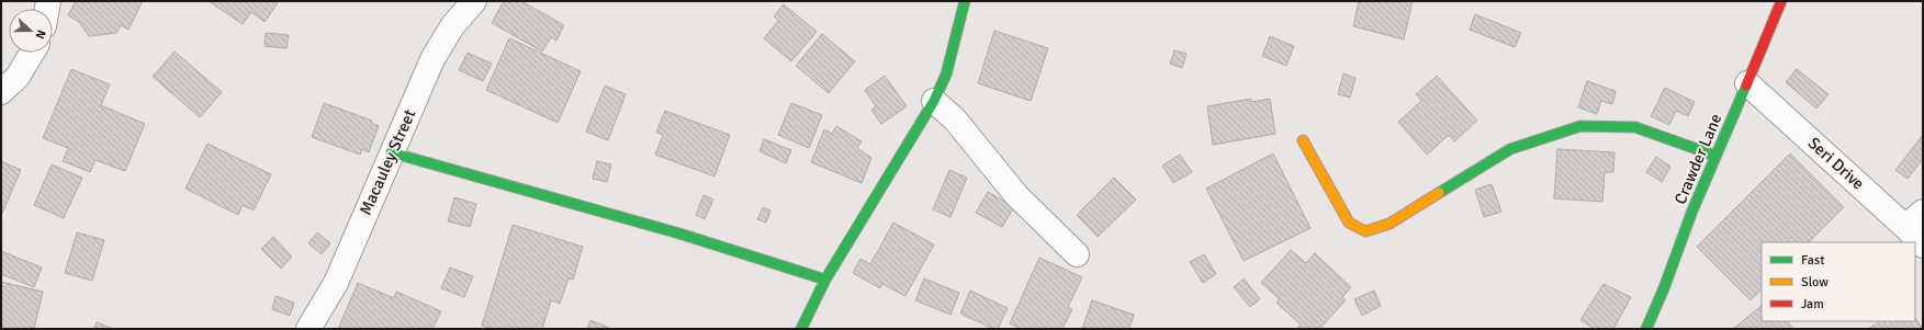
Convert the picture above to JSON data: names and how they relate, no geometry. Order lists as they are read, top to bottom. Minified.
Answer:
{"streets":{"street":["Crawder Lane","Macauley Street","Seri Drive"]},"crossings":[["Crawder Lane","Seri Drive"]],"legend":["Fast","Slow","Jam"],"north":"right"}
